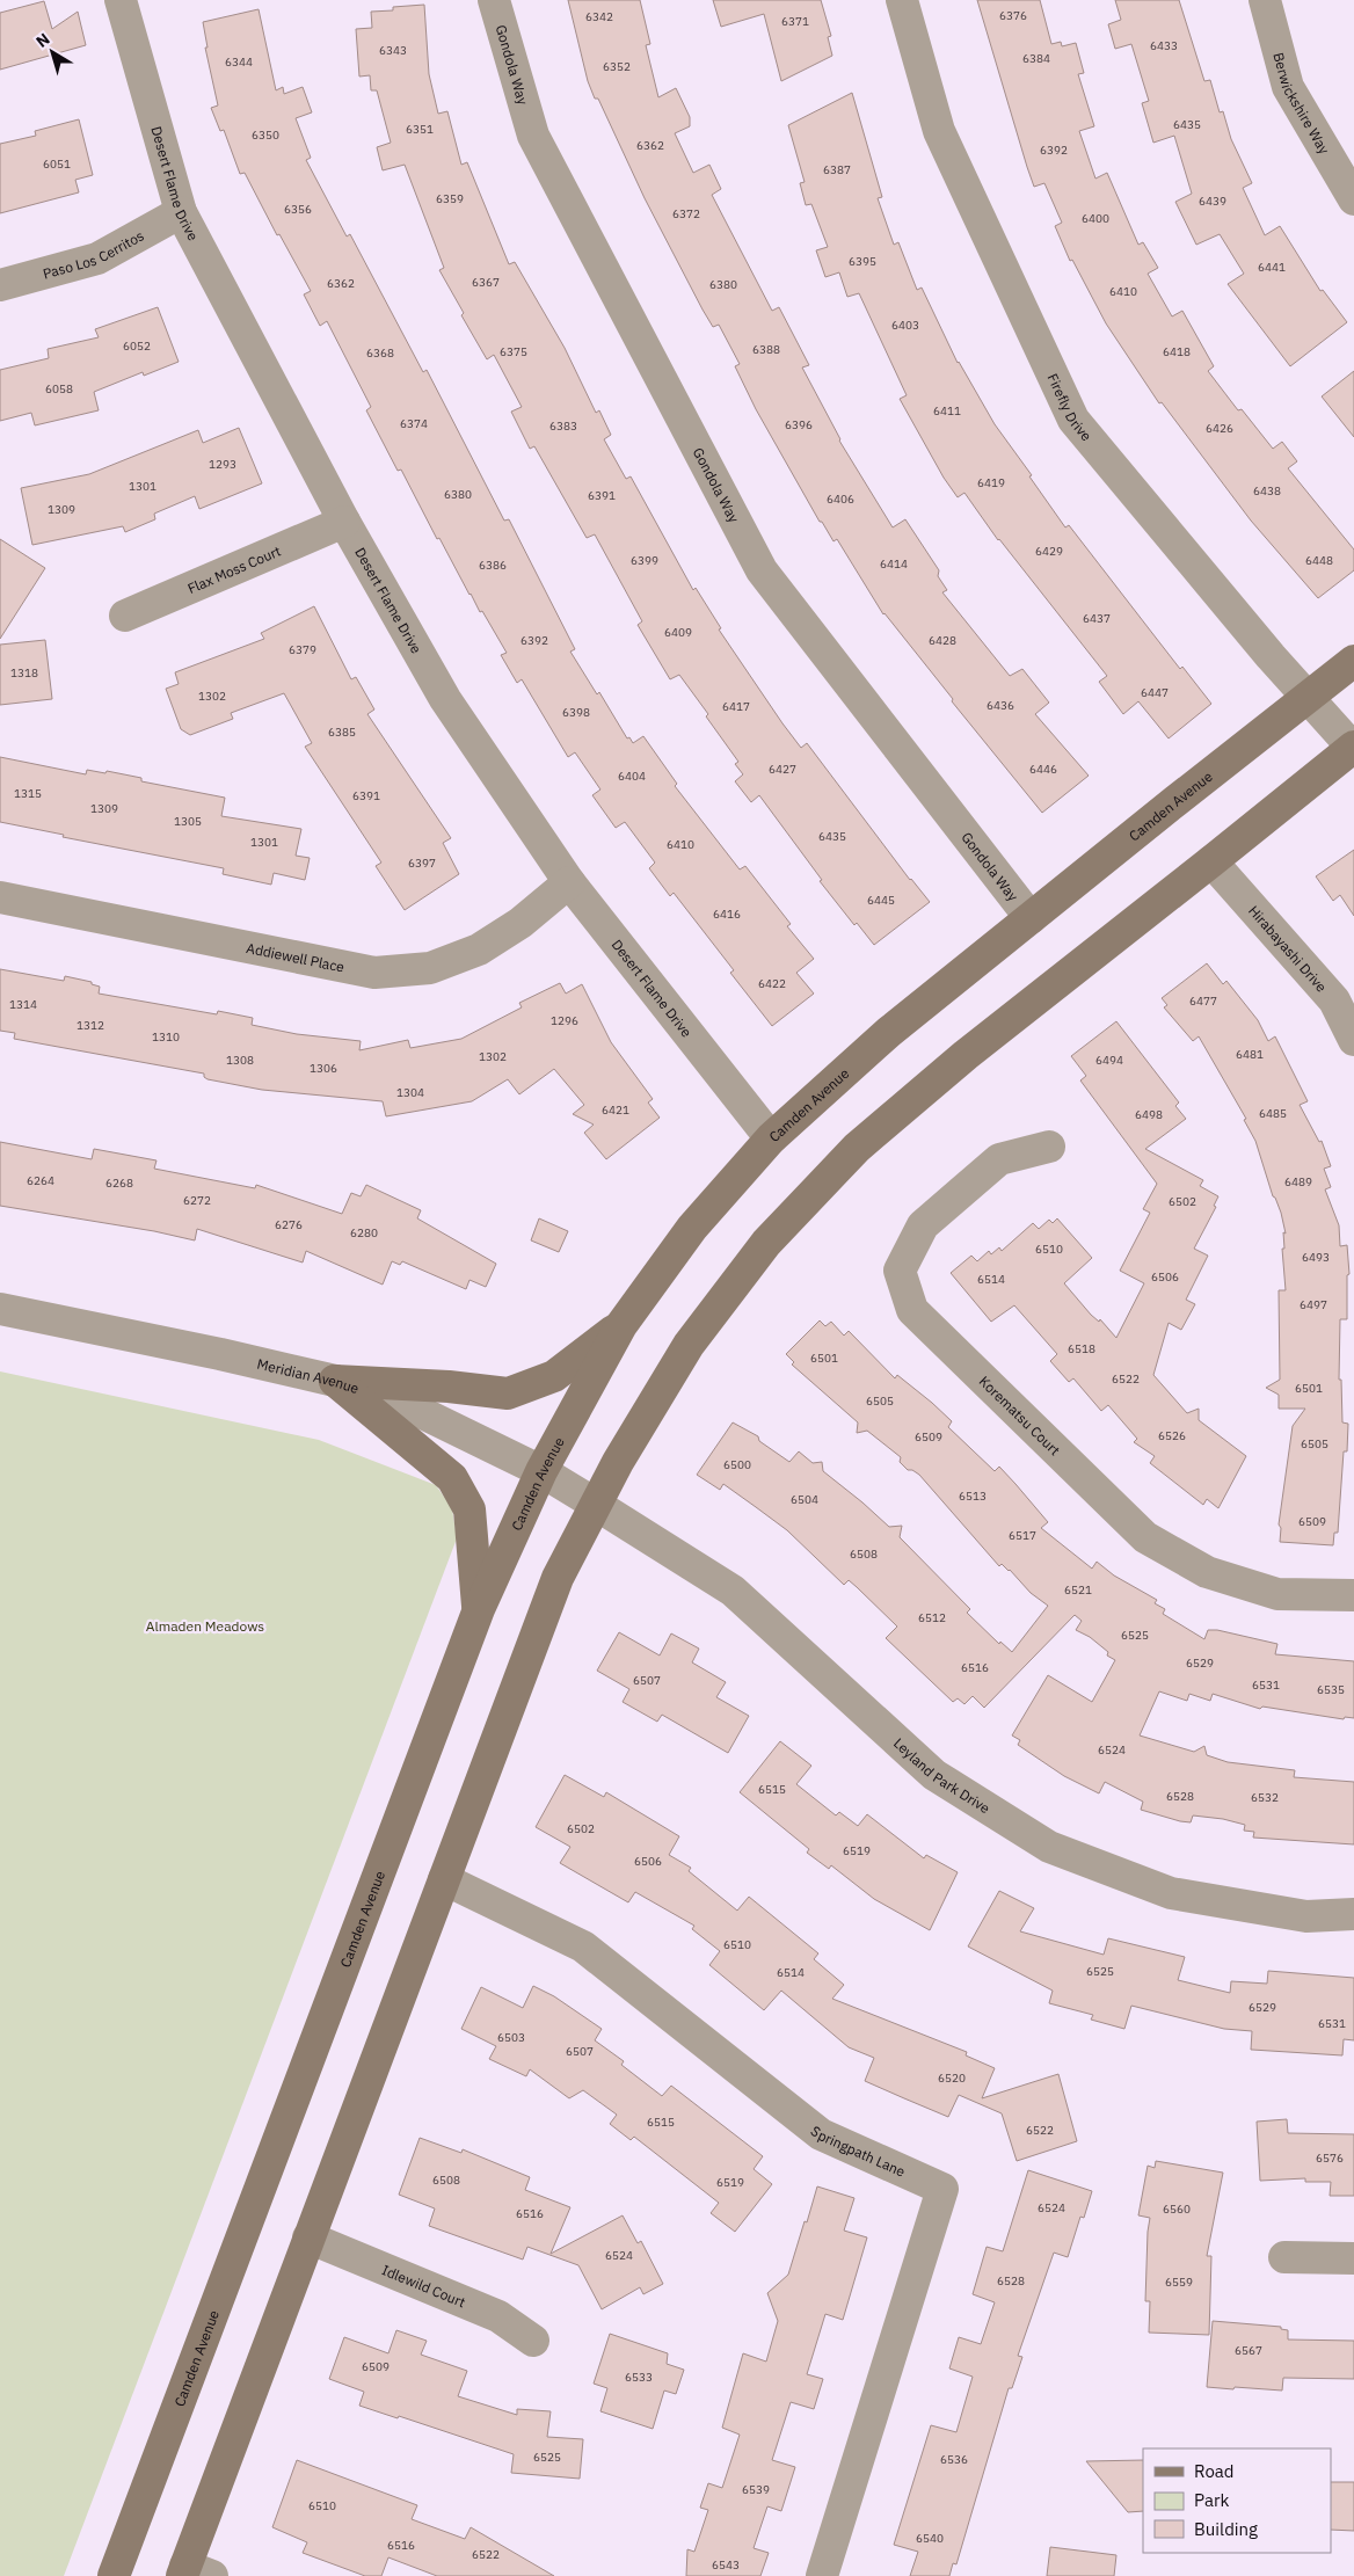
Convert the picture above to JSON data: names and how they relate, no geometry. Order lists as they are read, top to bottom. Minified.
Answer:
{"streets":{"main road":["Camden Avenue"],"street":["Gondola Way","Berwickshire Way","Desert Flame Drive","Paso Los Cerritos","Firefly Drive","Flax Moss Court","Hirabayashi Drive","Addiewell Place","Meridian Avenue","Korematsu Court","Leyland Park Drive","Springpath Lane","Idlewild Court"]},"crossings":[["Gondola Way","Camden Avenue"],["Desert Flame Drive","Paso Los Cerritos"],["Desert Flame Drive","Flax Moss Court"],["Desert Flame Drive","Camden Avenue"],["Desert Flame Drive","Addiewell Place"],["Firefly Drive","Camden Avenue"],["Camden Avenue","Meridian Avenue"],["Meridian Avenue","Leyland Park Drive"]],"parks":["Almaden Meadows"],"house_numbers":["6376","6342","6371","6433","6343","6384","6344","6352","6435","6351","6350","6362","6392","6051","6387","6359","6439","6356","6372","6400","6395","6441","6367","6362","6380","6410","6403","6052","6388","6375","6418","6368","6058","6411","6374","6396","6383","6426","1293","6419","1301","6438","6380","6391","6406","1309","6429","6399","6448","6414","6386","6437","6409","6392","6428","6379","1318","6447","1302","6436","6417","6398","6385","6427","6446","6404","1315","6391","1309","1305","6435","1301","6410","6397","6445","6416","6422","6477","1314","1296","1312","1310","6481","1302","1308","6494","1306","1304","6421","6485","6498","6264","6489","6268","6272","6502","6276","6280","6510","6493","6506","6514","6497","6518","6501","6522","6501","6505","6526","6509","6505","6500","6513","6504","6509","6517","6508","6521","6512","6525","6529","6516","6507","6531","6535","6524","6515","6528","6532","6502","6519","6506","6510","6525","6514","6529","6531","6503","6507","6520","6515","6522","6576","6508","6519","6524","6560","6516","6524","6528","6559","6567","6509","6533","6525","6536","6539","6510","6540","6516","6522","6543"],"legend":["Road","Park","Building"],"north":"top left"}
